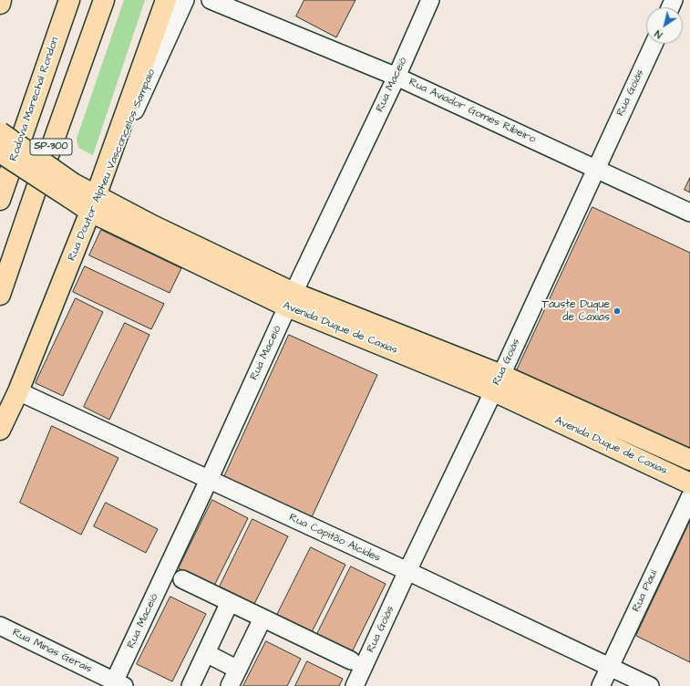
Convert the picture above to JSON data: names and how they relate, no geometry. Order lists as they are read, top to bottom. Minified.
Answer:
{"streets":{"main road":["Rodovia Marechal Rondon","SP-300","Rua Doutor Alpheu Vasconcelos Sampaio","Avenida Duque de Caxias"],"street":["Rua Maceió","Rua Goiás","Rua Aviador Gomes Ribeiro","Rua Capitão Alcides","Rua Piauí","Rua Minas Gerais"]},"crossings":[["Rua Maceió","Rua Aviador Gomes Ribeiro"],["Rua Maceió","Avenida Duque de Caxias"],["Rua Maceió","Rua Capitão Alcides"],["Rua Maceió","Rua Minas Gerais"],["Rua Goiás","Rua Aviador Gomes Ribeiro"],["Rua Goiás","Avenida Duque de Caxias"],["Rua Goiás","Rua Capitão Alcides"],["Rua Doutor Alpheu Vasconcelos Sampaio","Avenida Duque de Caxias"],["Rua Doutor Alpheu Vasconcelos Sampaio","Rua Capitão Alcides"],["Rua Capitão Alcides","Rua Piauí"]],"places":["Tauste Duque de Caxias"],"north":"bottom left"}
